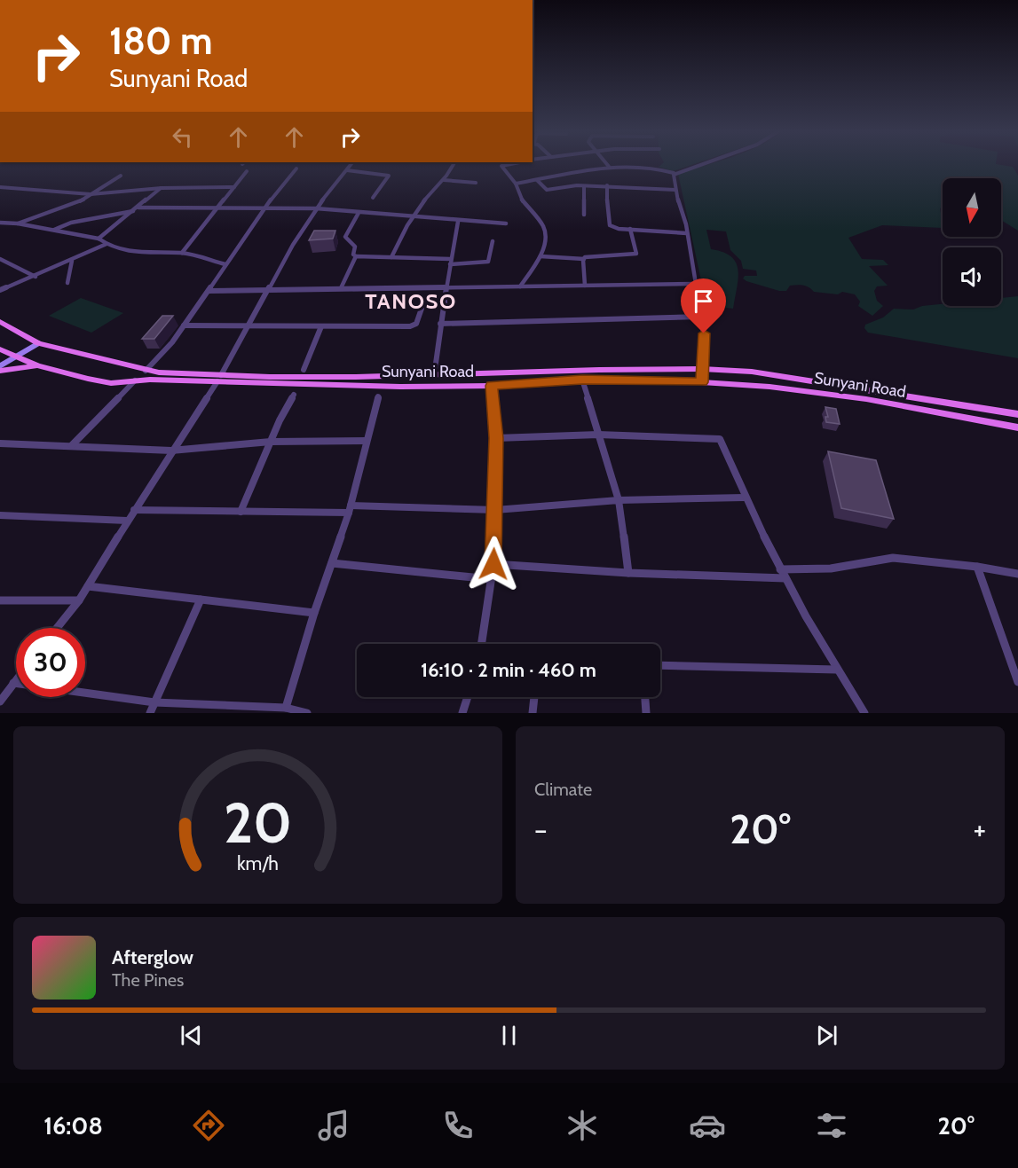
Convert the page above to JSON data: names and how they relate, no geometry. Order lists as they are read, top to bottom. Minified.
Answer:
{"streets":{"main road":["Sunyani Road"]},"districts":["TANOSO"],"north":"bottom","page":{"turn":["180 m","Sunyani Road"],"limit":"30","trip":"16:10 · 2 min · 460 m","tile":"Climate","heat":["−","20°","+"],"song":["Afterglow","The Pines"],"tabs":["16:08","20°"],"gauge":["20","km/h"]}}
